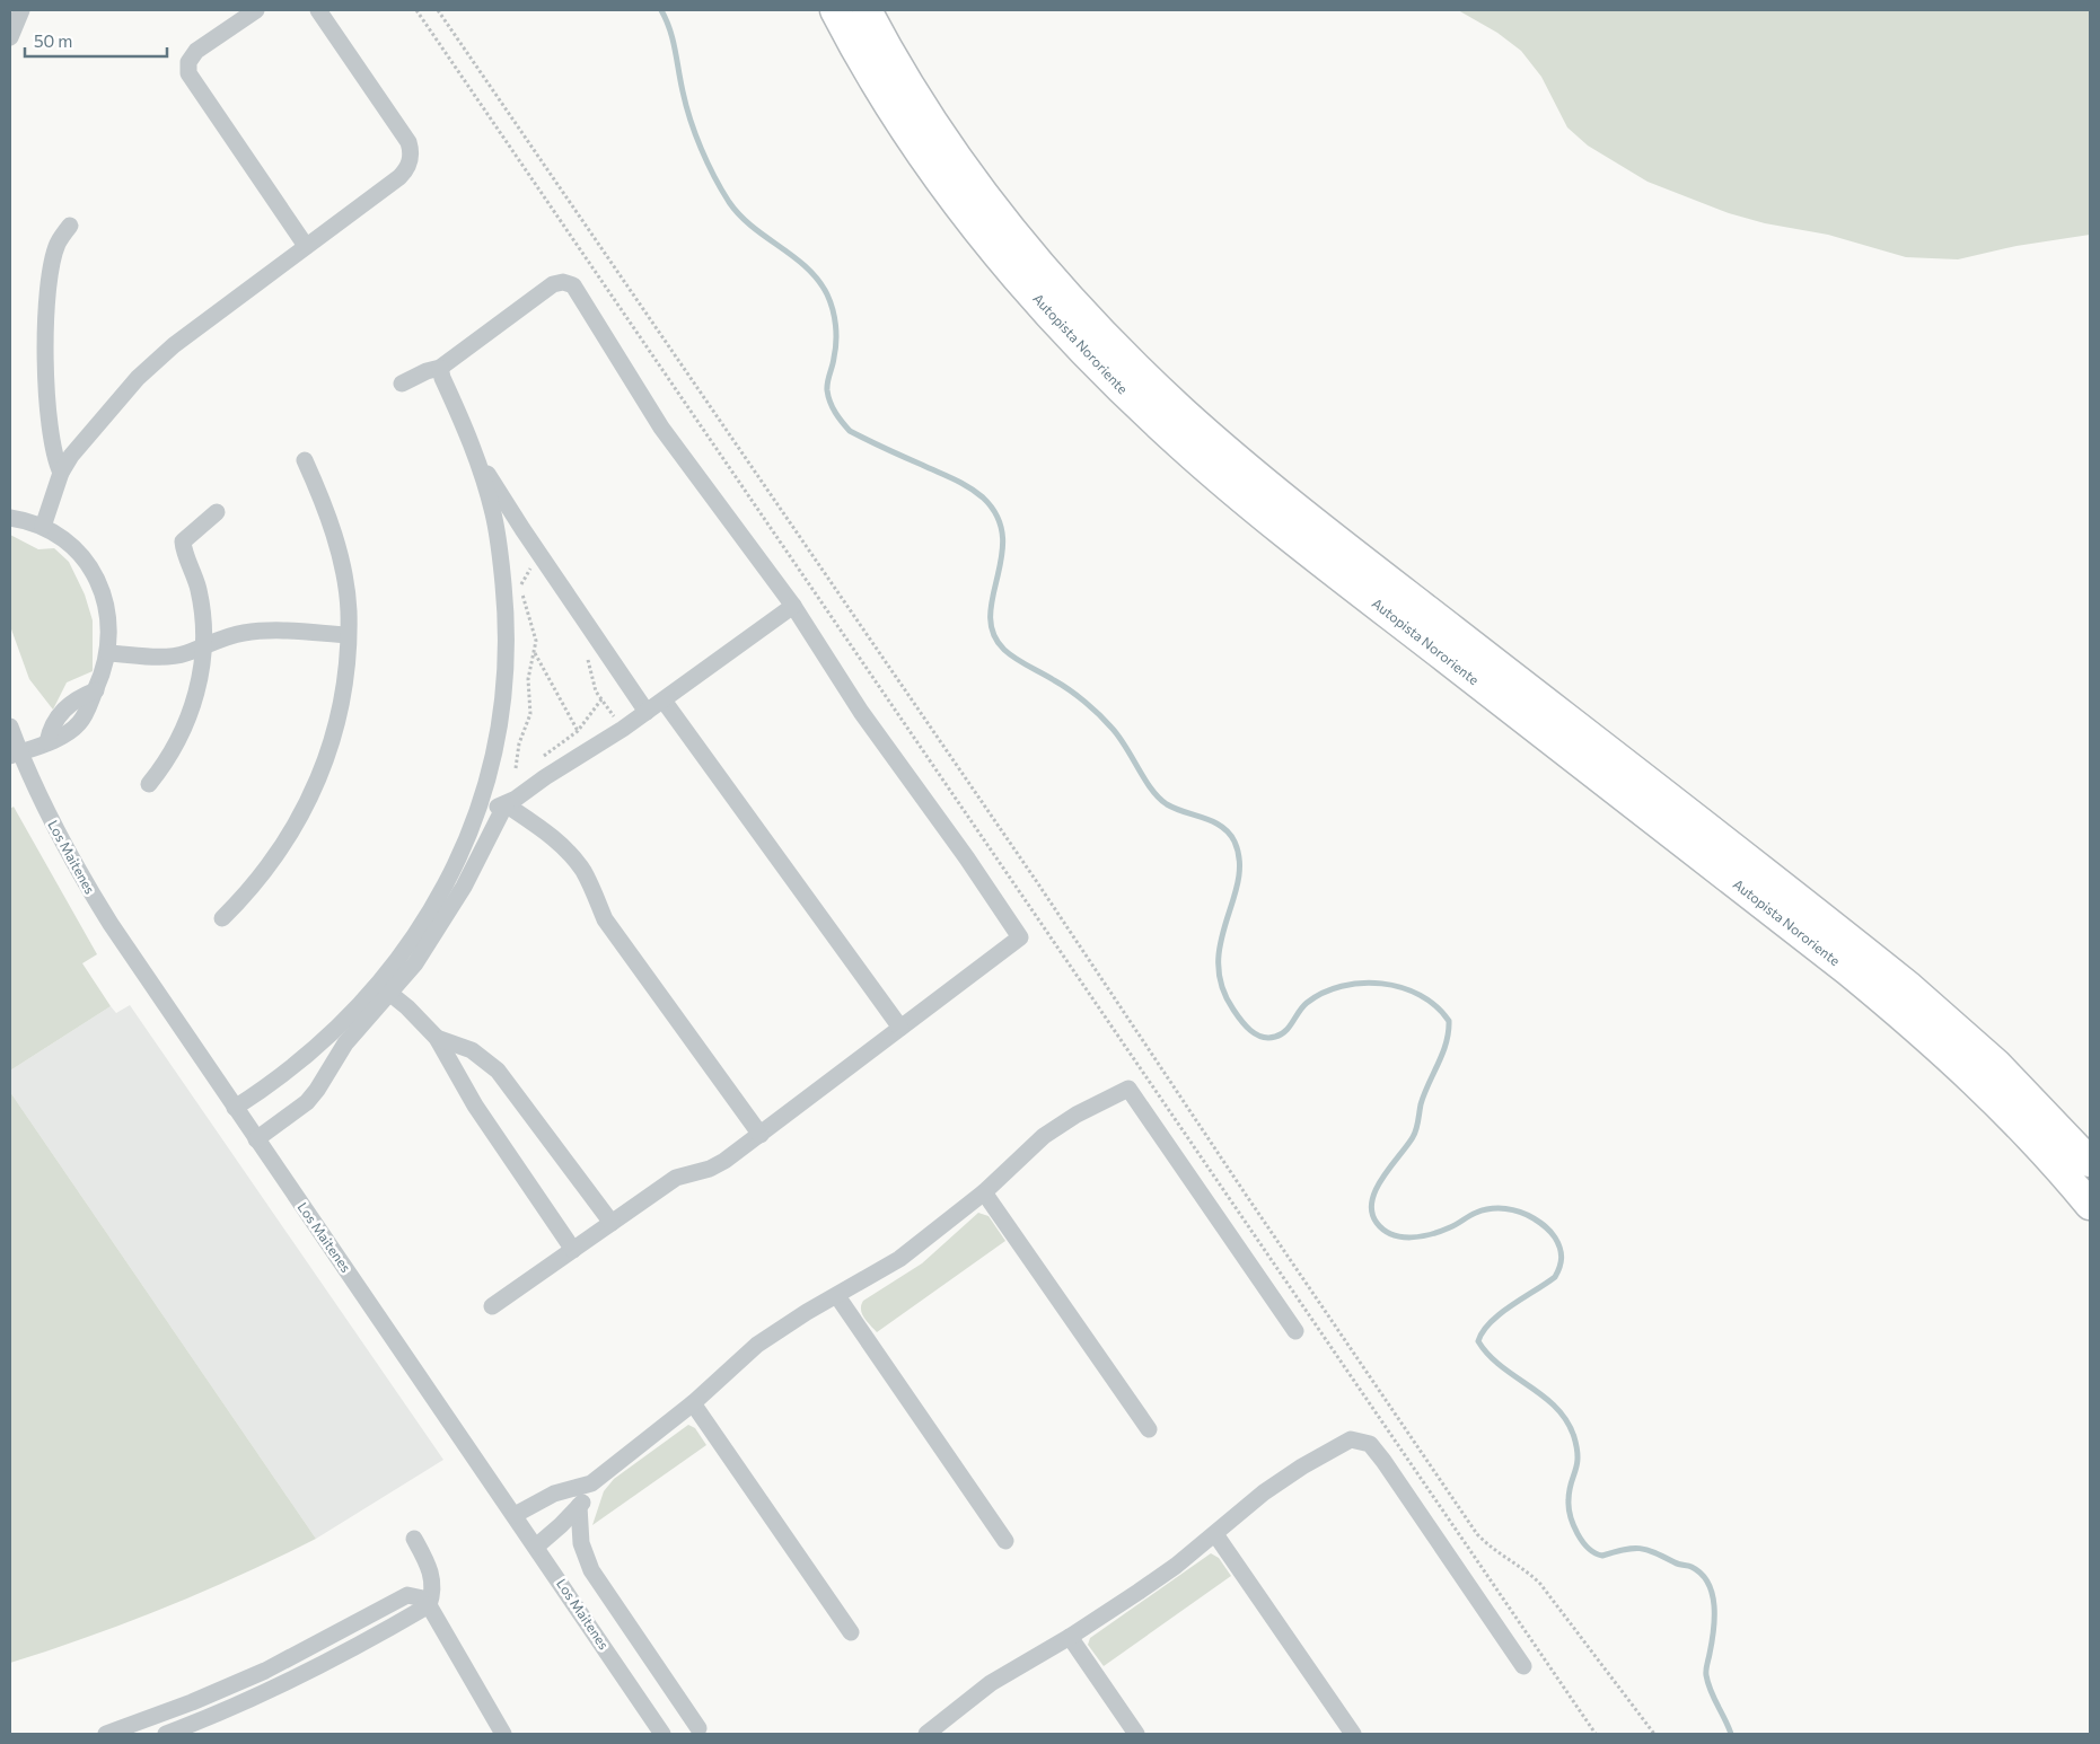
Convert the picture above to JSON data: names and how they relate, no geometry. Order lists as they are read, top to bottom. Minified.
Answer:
{"streets":{"highway":["Autopista Nororiente"],"street":["Los Maitenes"]},"scale_bar":"50 m"}
